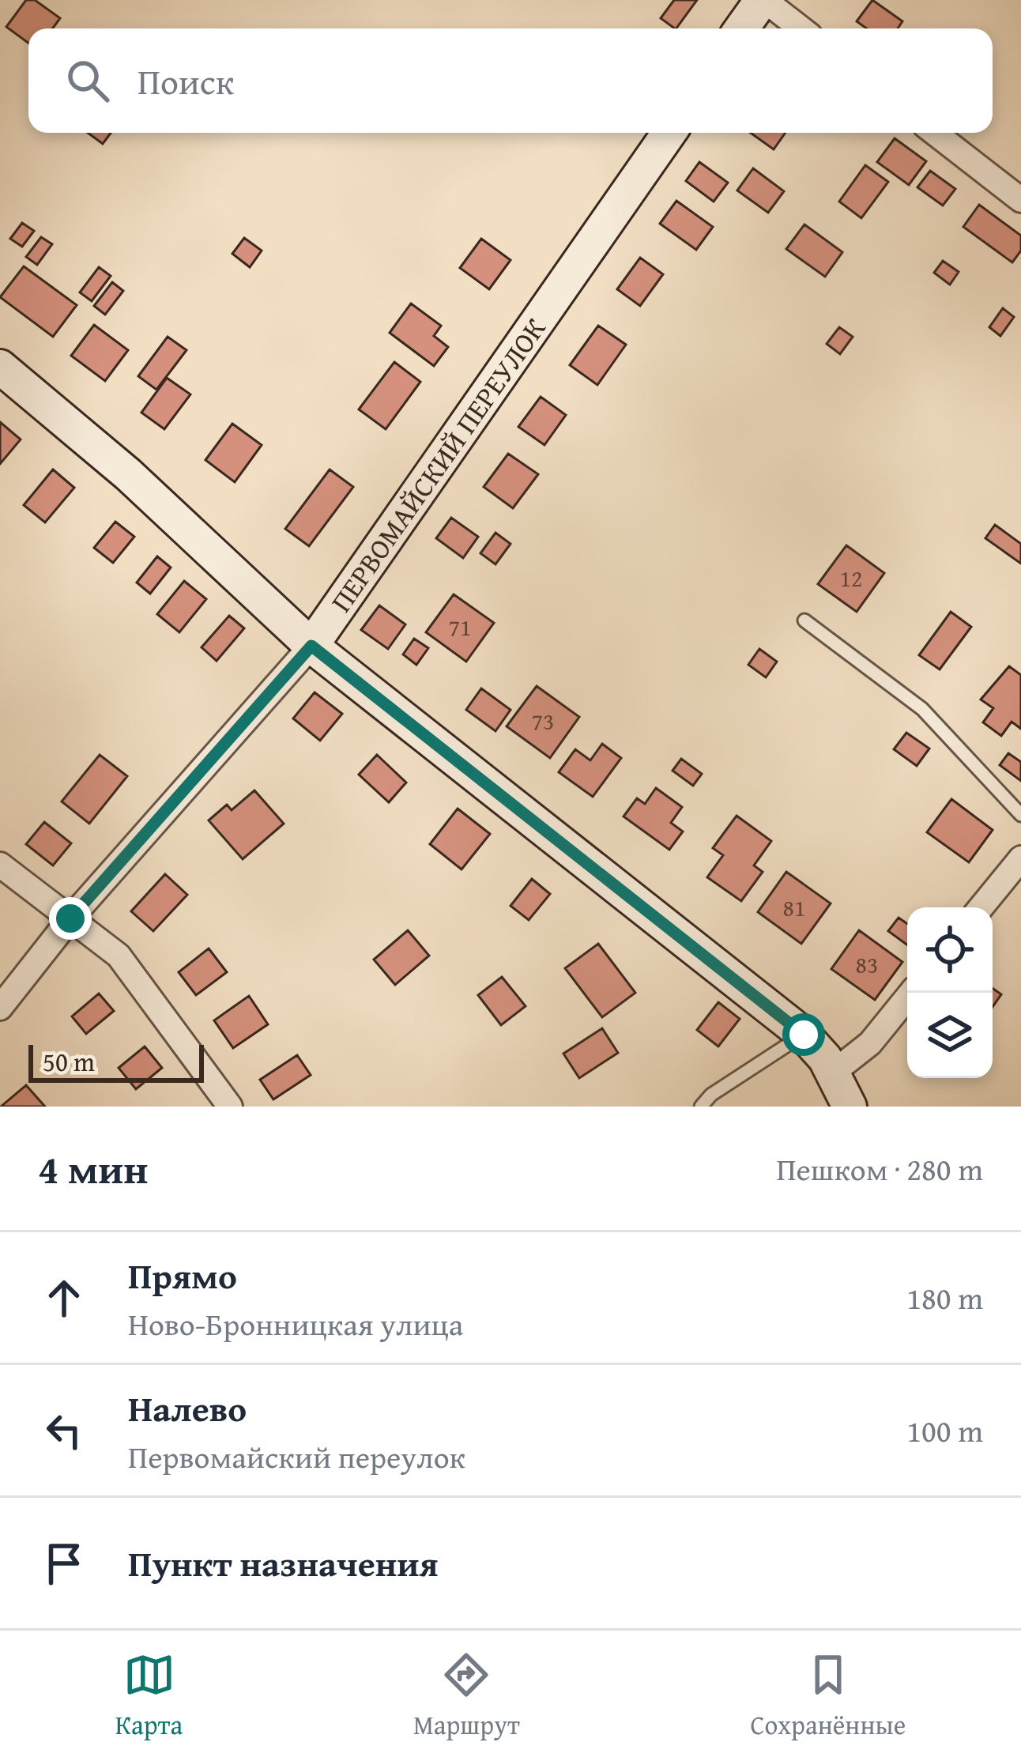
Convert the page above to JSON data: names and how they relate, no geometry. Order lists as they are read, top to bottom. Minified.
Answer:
{"streets":{"street":["ПЕРВОМАЙСКИЙ ПЕРЕУЛОК"]},"house_numbers":["12","71","73","81","83"],"scale_bar":"50 m","page":{"search":"Поиск","scale":"50 m","heading":["4 мин","Пешком · 280 m"],"list":[["Прямо","Ново-Бронницкая улица","180 m"],["Налево","Первомайский переулок","100 m"],"Пункт назначения"],"nav":["Карта","Маршрут","Сохранённые"]}}
